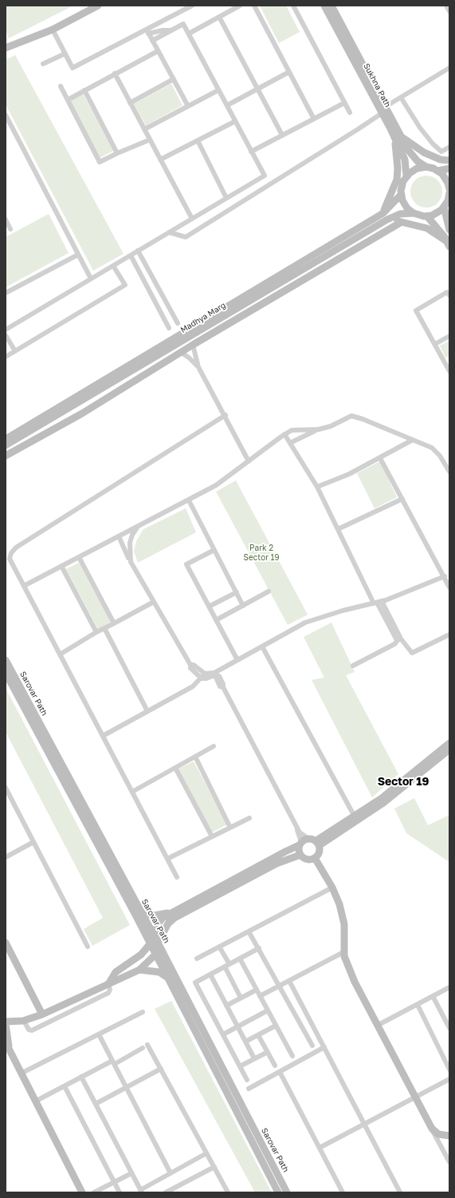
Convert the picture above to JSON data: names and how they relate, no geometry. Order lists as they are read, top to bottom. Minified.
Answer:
{"streets":{"main road":["Sukhna Path","Madhya Marg","Sarovar Path"]},"districts":["Sector 19"],"parks":["Park 2 Sector 19"]}
